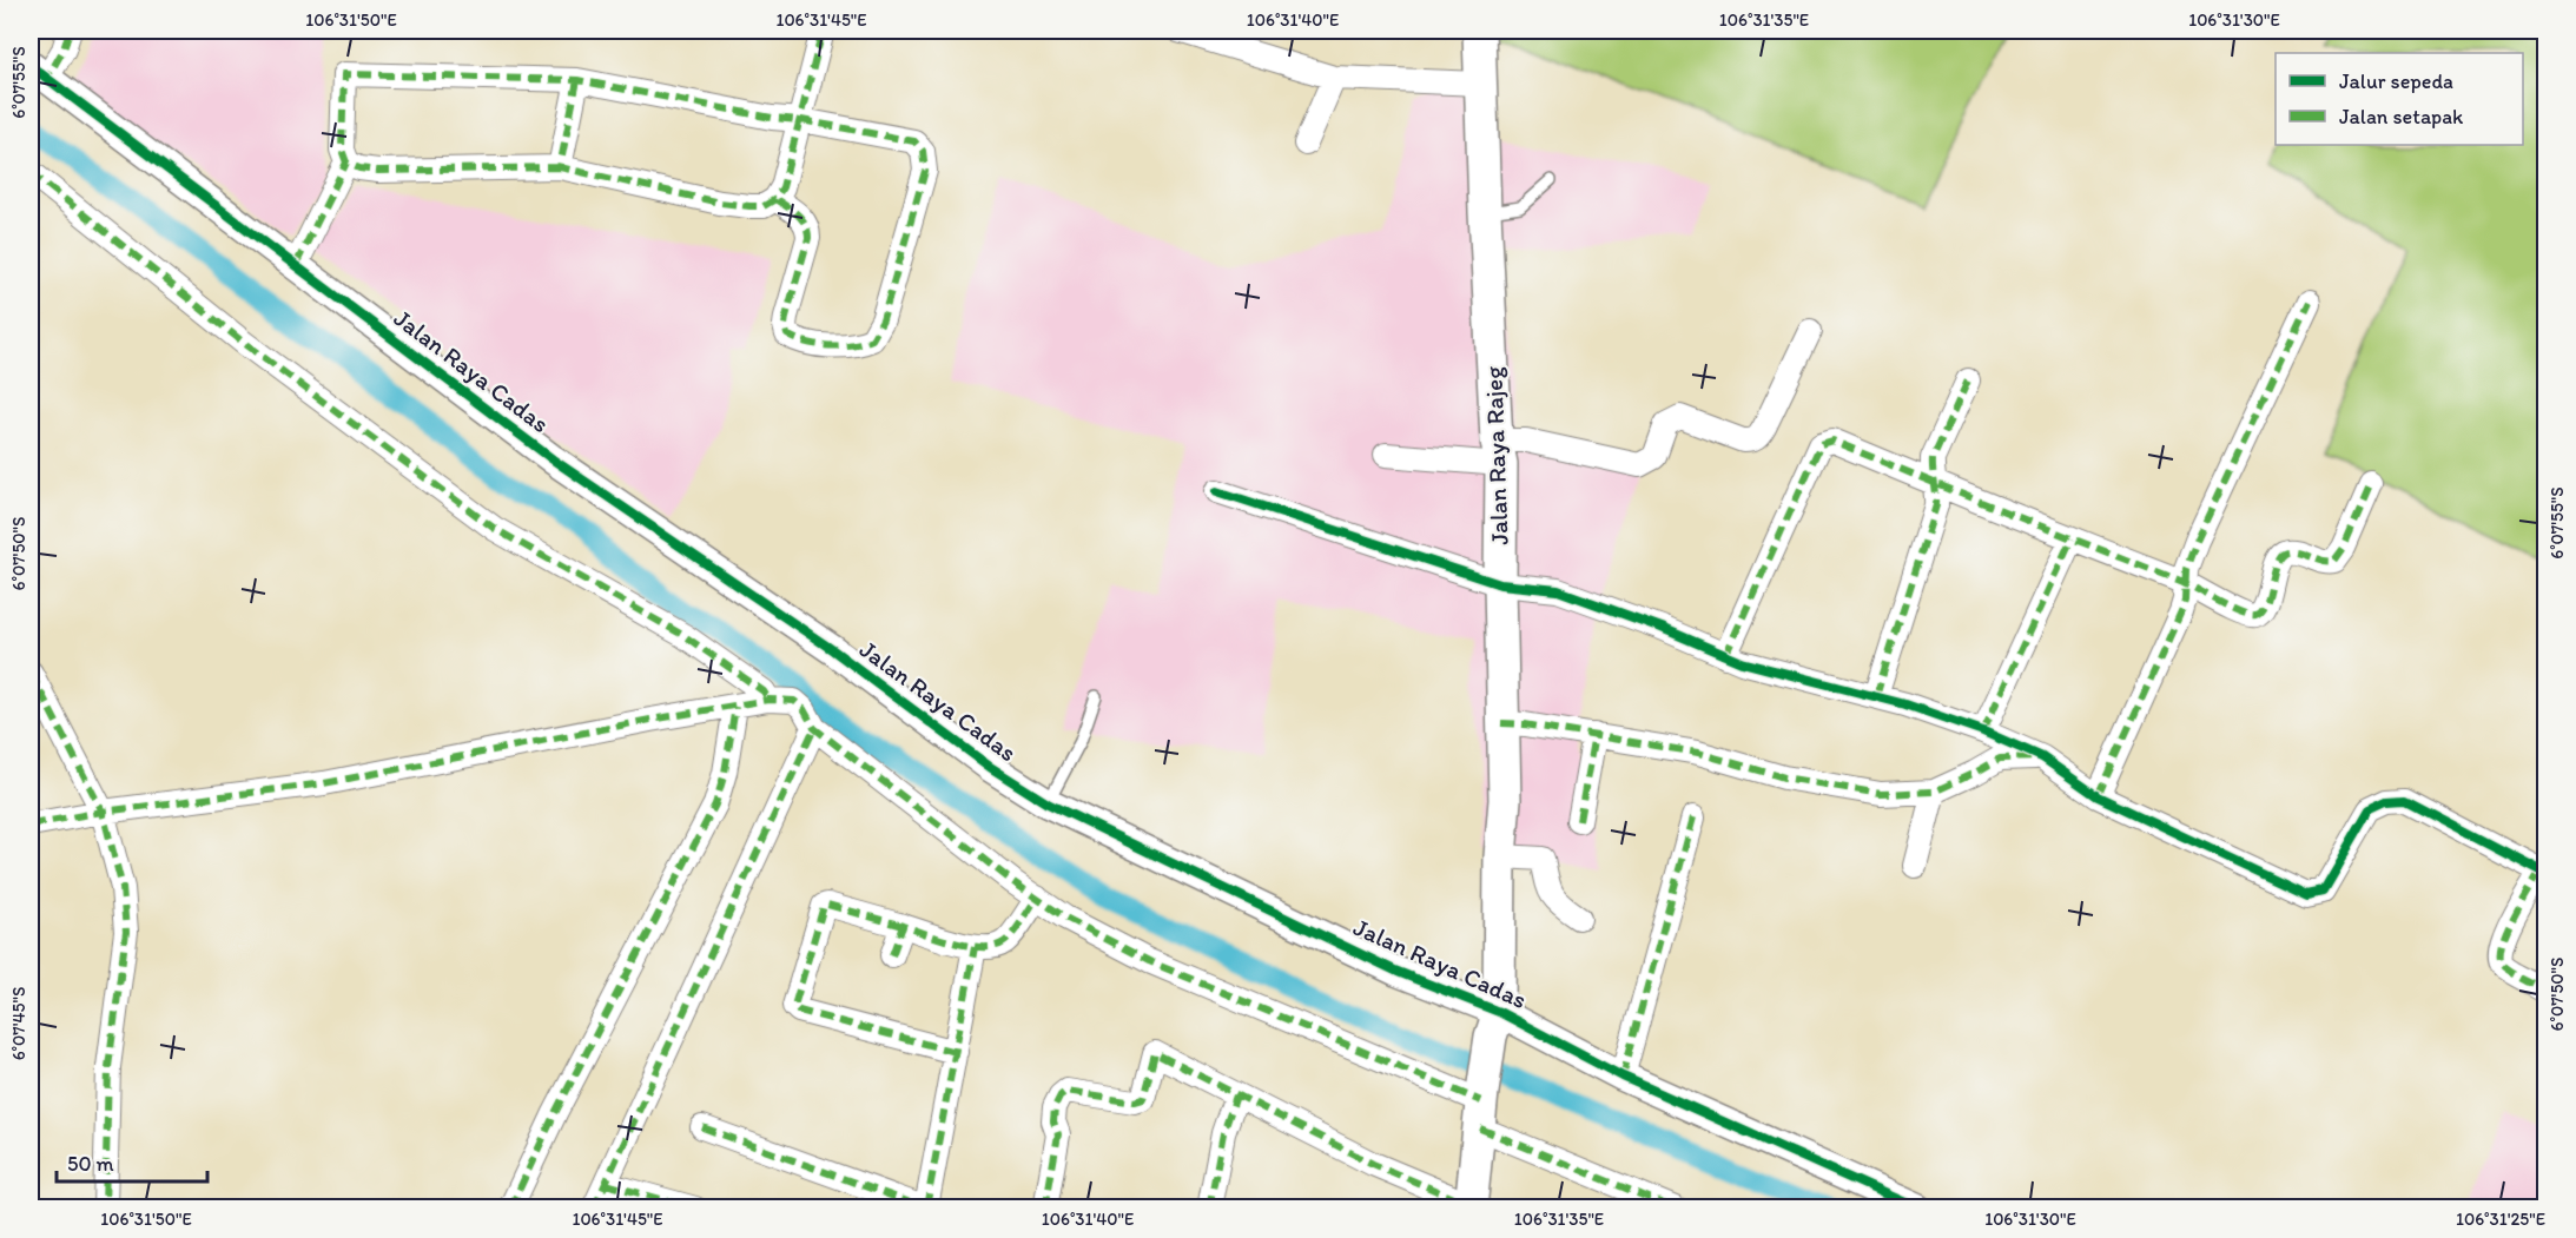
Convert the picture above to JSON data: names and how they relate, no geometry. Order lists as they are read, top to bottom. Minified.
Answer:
{"streets":{"main road":["Jalan Raya Rajeg"],"street":["Jalan Raya Cadas"]},"crossings":[["Jalan Raya Cadas","Jalan Raya Rajeg"]],"legend":["Jalur sepeda","Jalan setapak"],"scale_bar":"50 m","coordinates":["106°31'50\"E","106°31'45\"E","106°31'40\"E","106°31'35\"E","106°31'30\"E","6°07'55\"S","6°07'50\"S","6°07'45\"S","106°31'25\"E"]}
